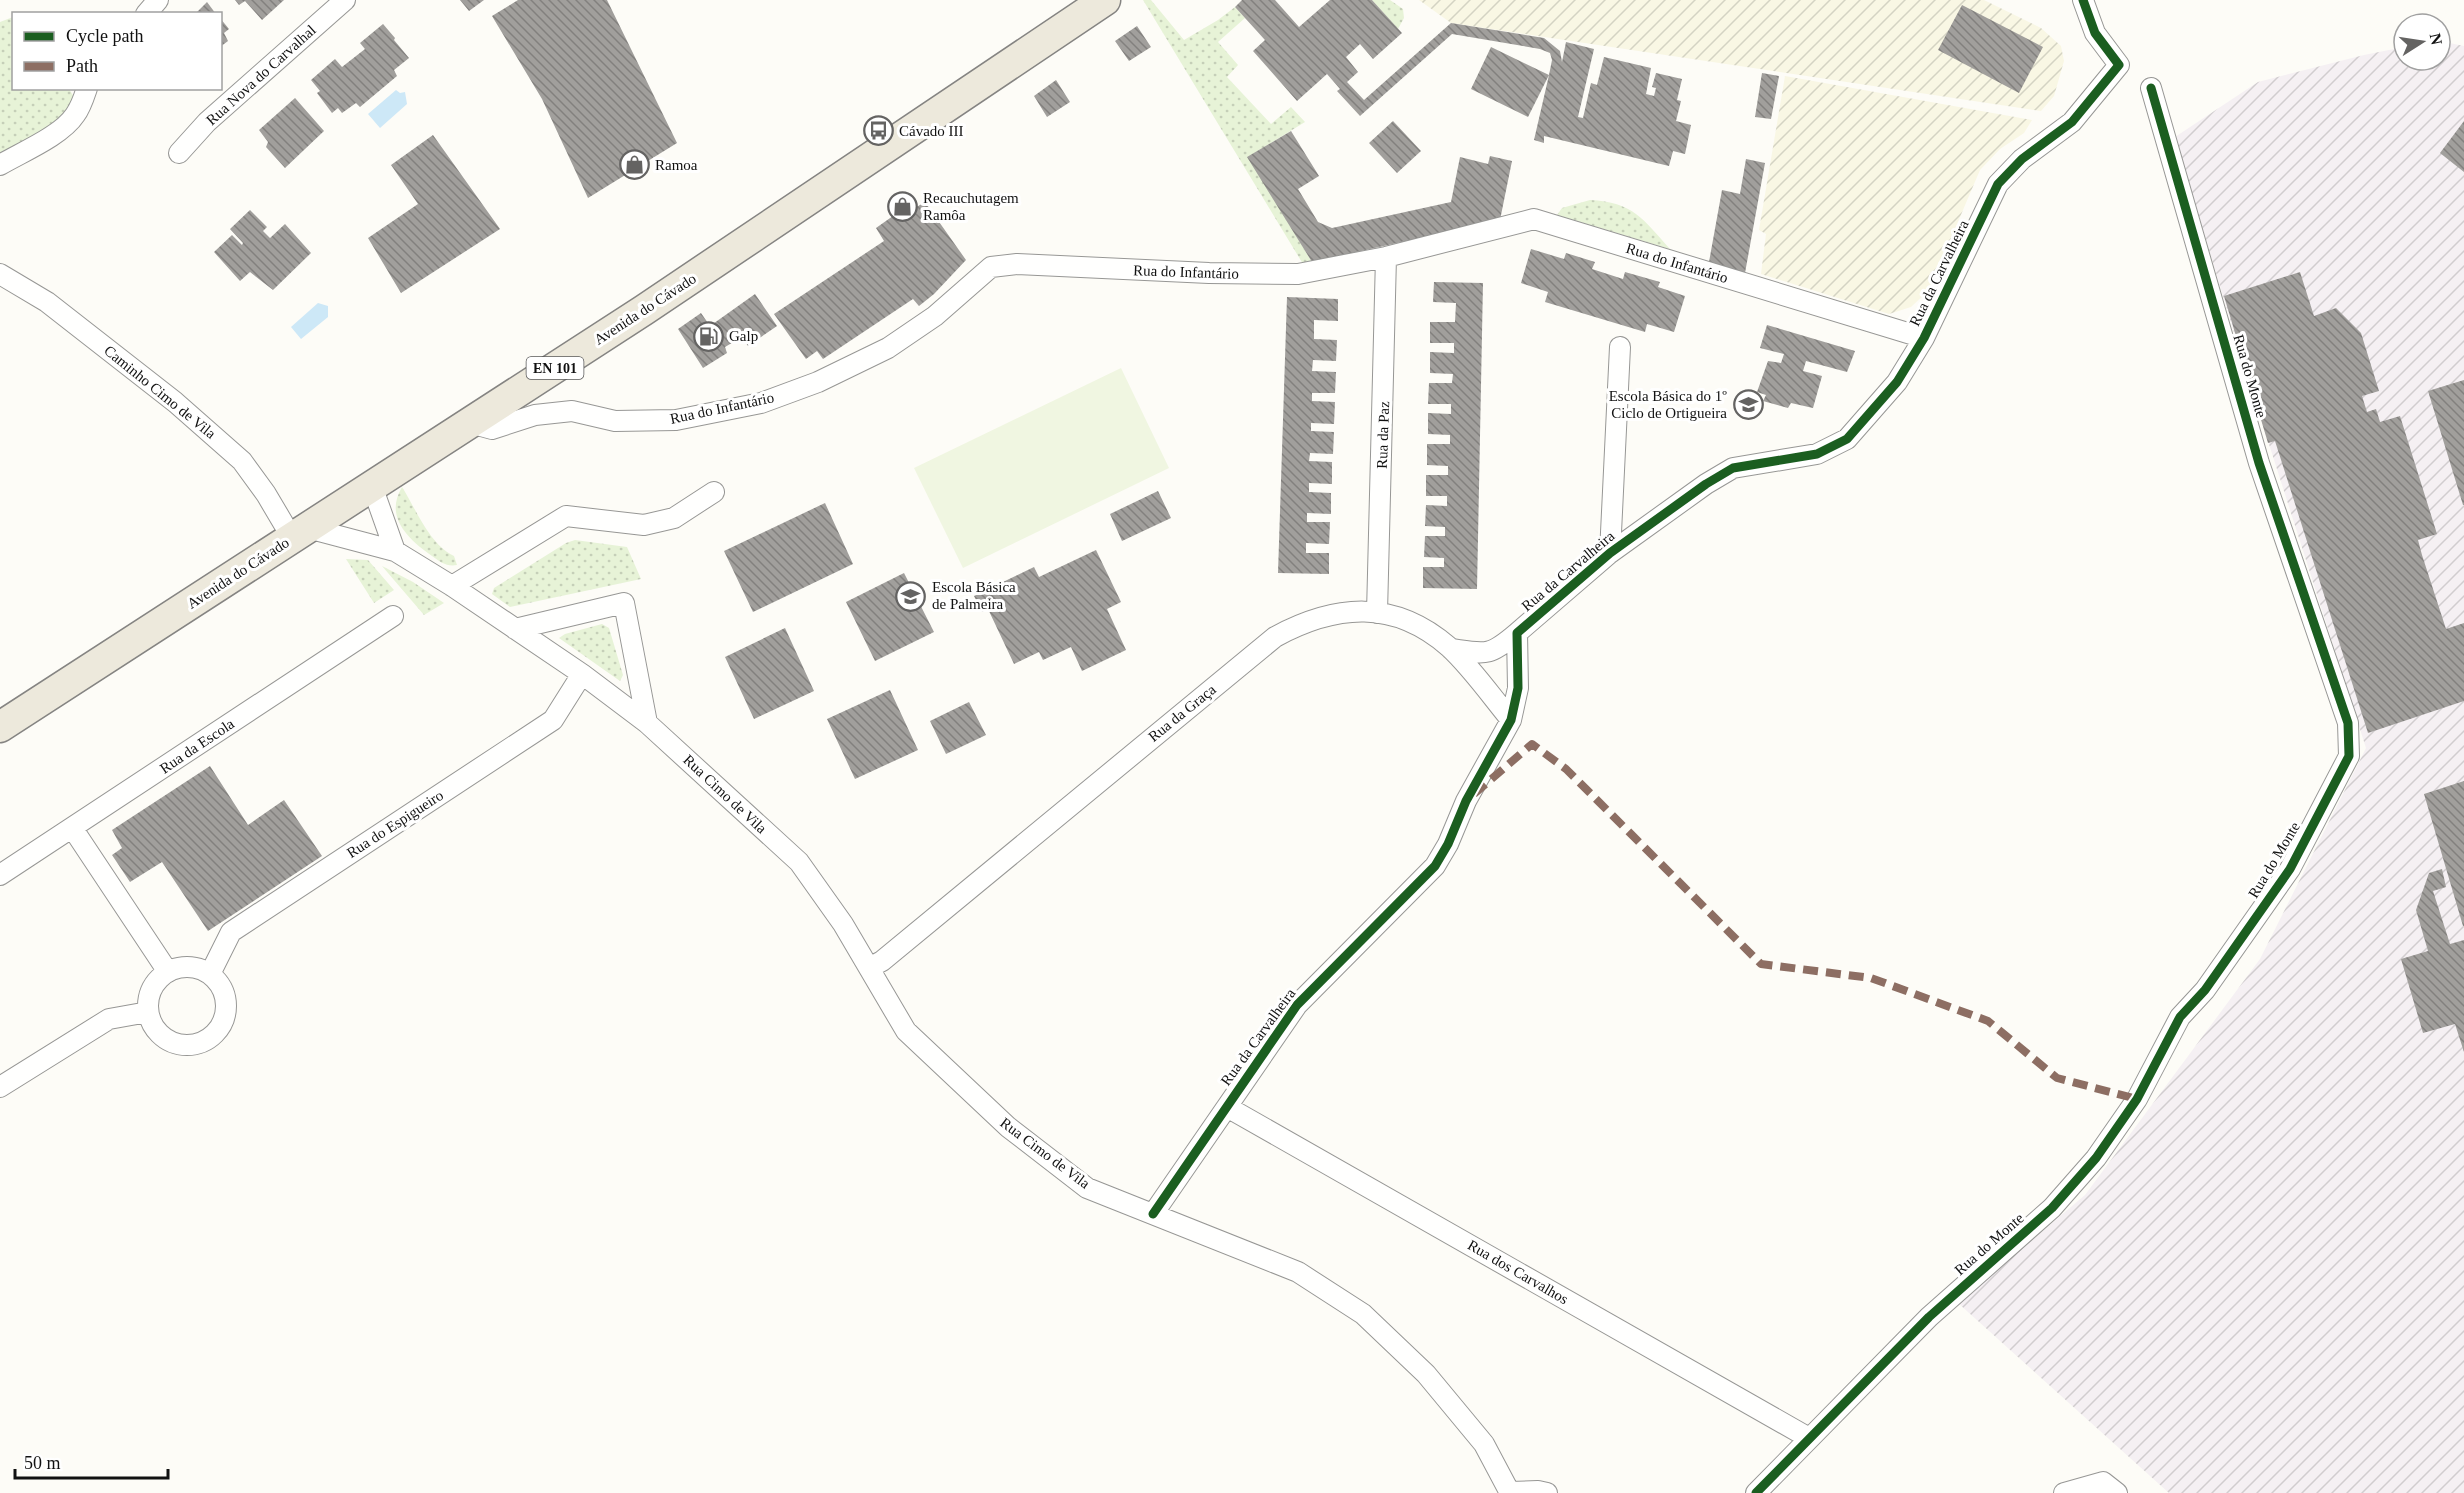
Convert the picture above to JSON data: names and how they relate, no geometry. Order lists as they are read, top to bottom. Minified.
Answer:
{"streets":{"main road":["Avenida do Cávado","EN 101"],"street":["Rua Nova do Carvalhal","Rua do Infantário","Rua da Carvalheira","Rua do Monte","Caminho Cimo de Vila","Rua da Paz","Rua da Graça","Rua da Escola","Rua Cimo de Vila","Rua do Espigueiro","Rua dos Carvalhos"]},"crossings":[["Rua do Infantário","Rua da Carvalheira"],["Rua do Infantário","Avenida do Cávado"],["Rua do Infantário","Rua da Paz"],["Rua da Carvalheira","Rua da Graça"],["Rua da Carvalheira","Rua Cimo de Vila"],["Rua da Carvalheira","Rua dos Carvalhos"],["Avenida do Cávado","Caminho Cimo de Vila"],["Avenida do Cávado","Rua Cimo de Vila"],["Rua do Monte","Rua dos Carvalhos"],["Caminho Cimo de Vila","Rua Cimo de Vila"],["Rua da Paz","Rua da Graça"],["Rua da Graça","Rua Cimo de Vila"],["Rua Cimo de Vila","Rua do Espigueiro"]],"places":{"bus stop":["Cávado III"],"shop":["Ramoa","Recauchutagem Ramôa"],"fuel station":["Galp"],"school or university":["Escola Básica do 1º Ciclo de Ortigueira","Escola Básica de Palmeira"]},"legend":["Cycle path","Path"],"scale_bar":"50 m","north":"right"}
